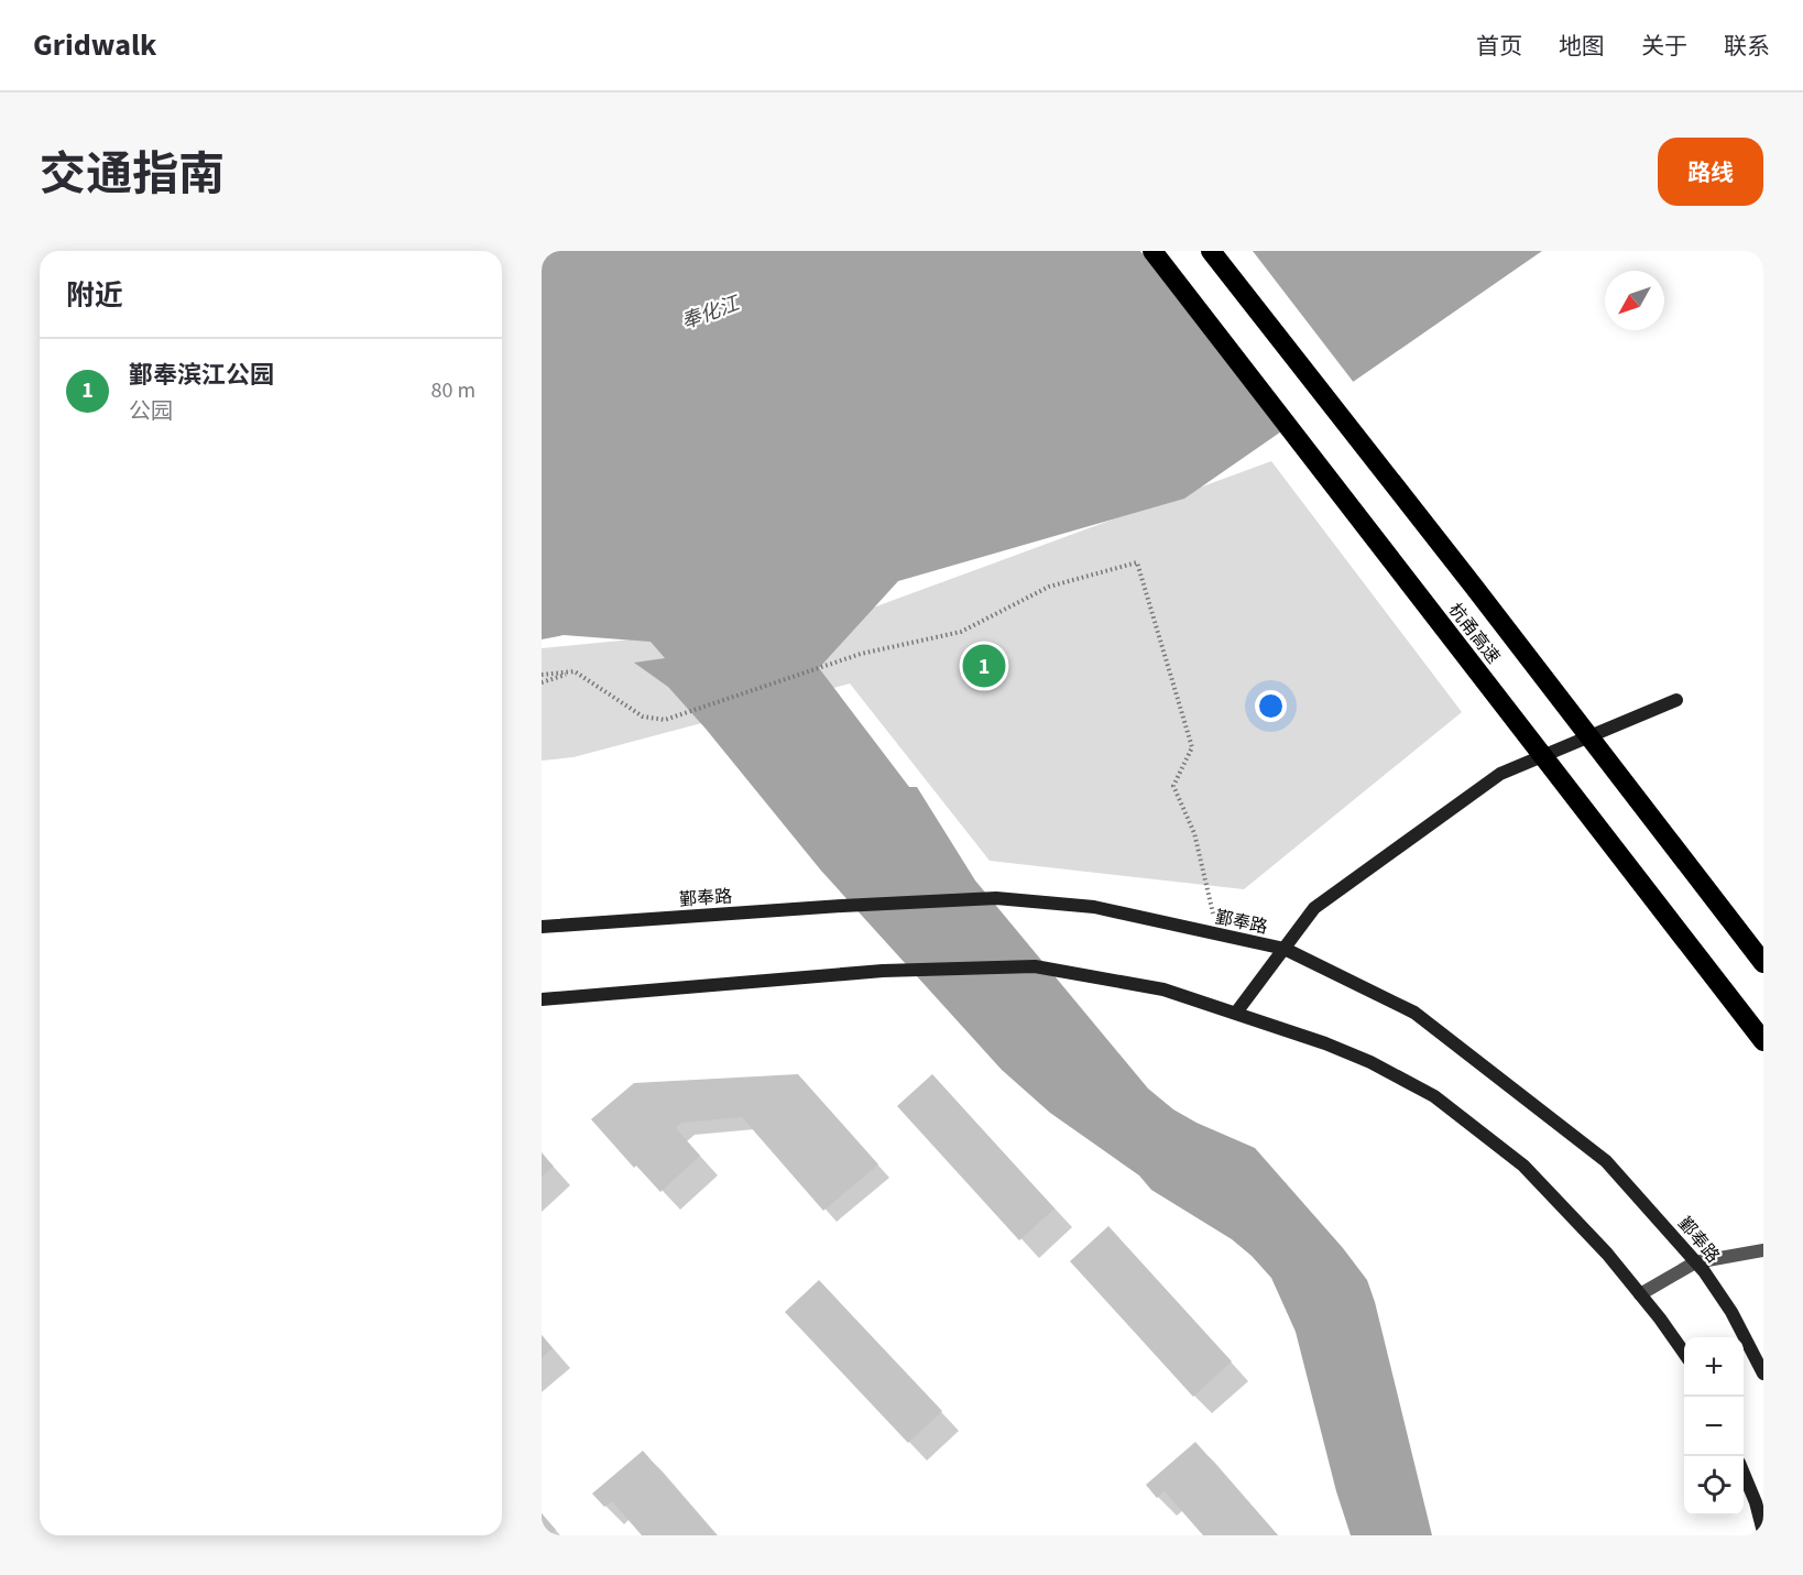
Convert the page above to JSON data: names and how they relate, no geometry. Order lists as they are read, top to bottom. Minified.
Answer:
{"streets":{"highway":["杭甬高速"],"main road":["鄞奉路"]},"water":["奉化江"],"north":"bottom left","page":{"header":"Gridwalk","nav":["首页","地图","关于","联系"],"title":"交通指南","buttons":"路线","heading":"附近","list":[{"mark":"1","name":"鄞奉滨江公园","note":"公园","value":"80 m"}],"pins":"1","map_buttons":["+","−"]}}
